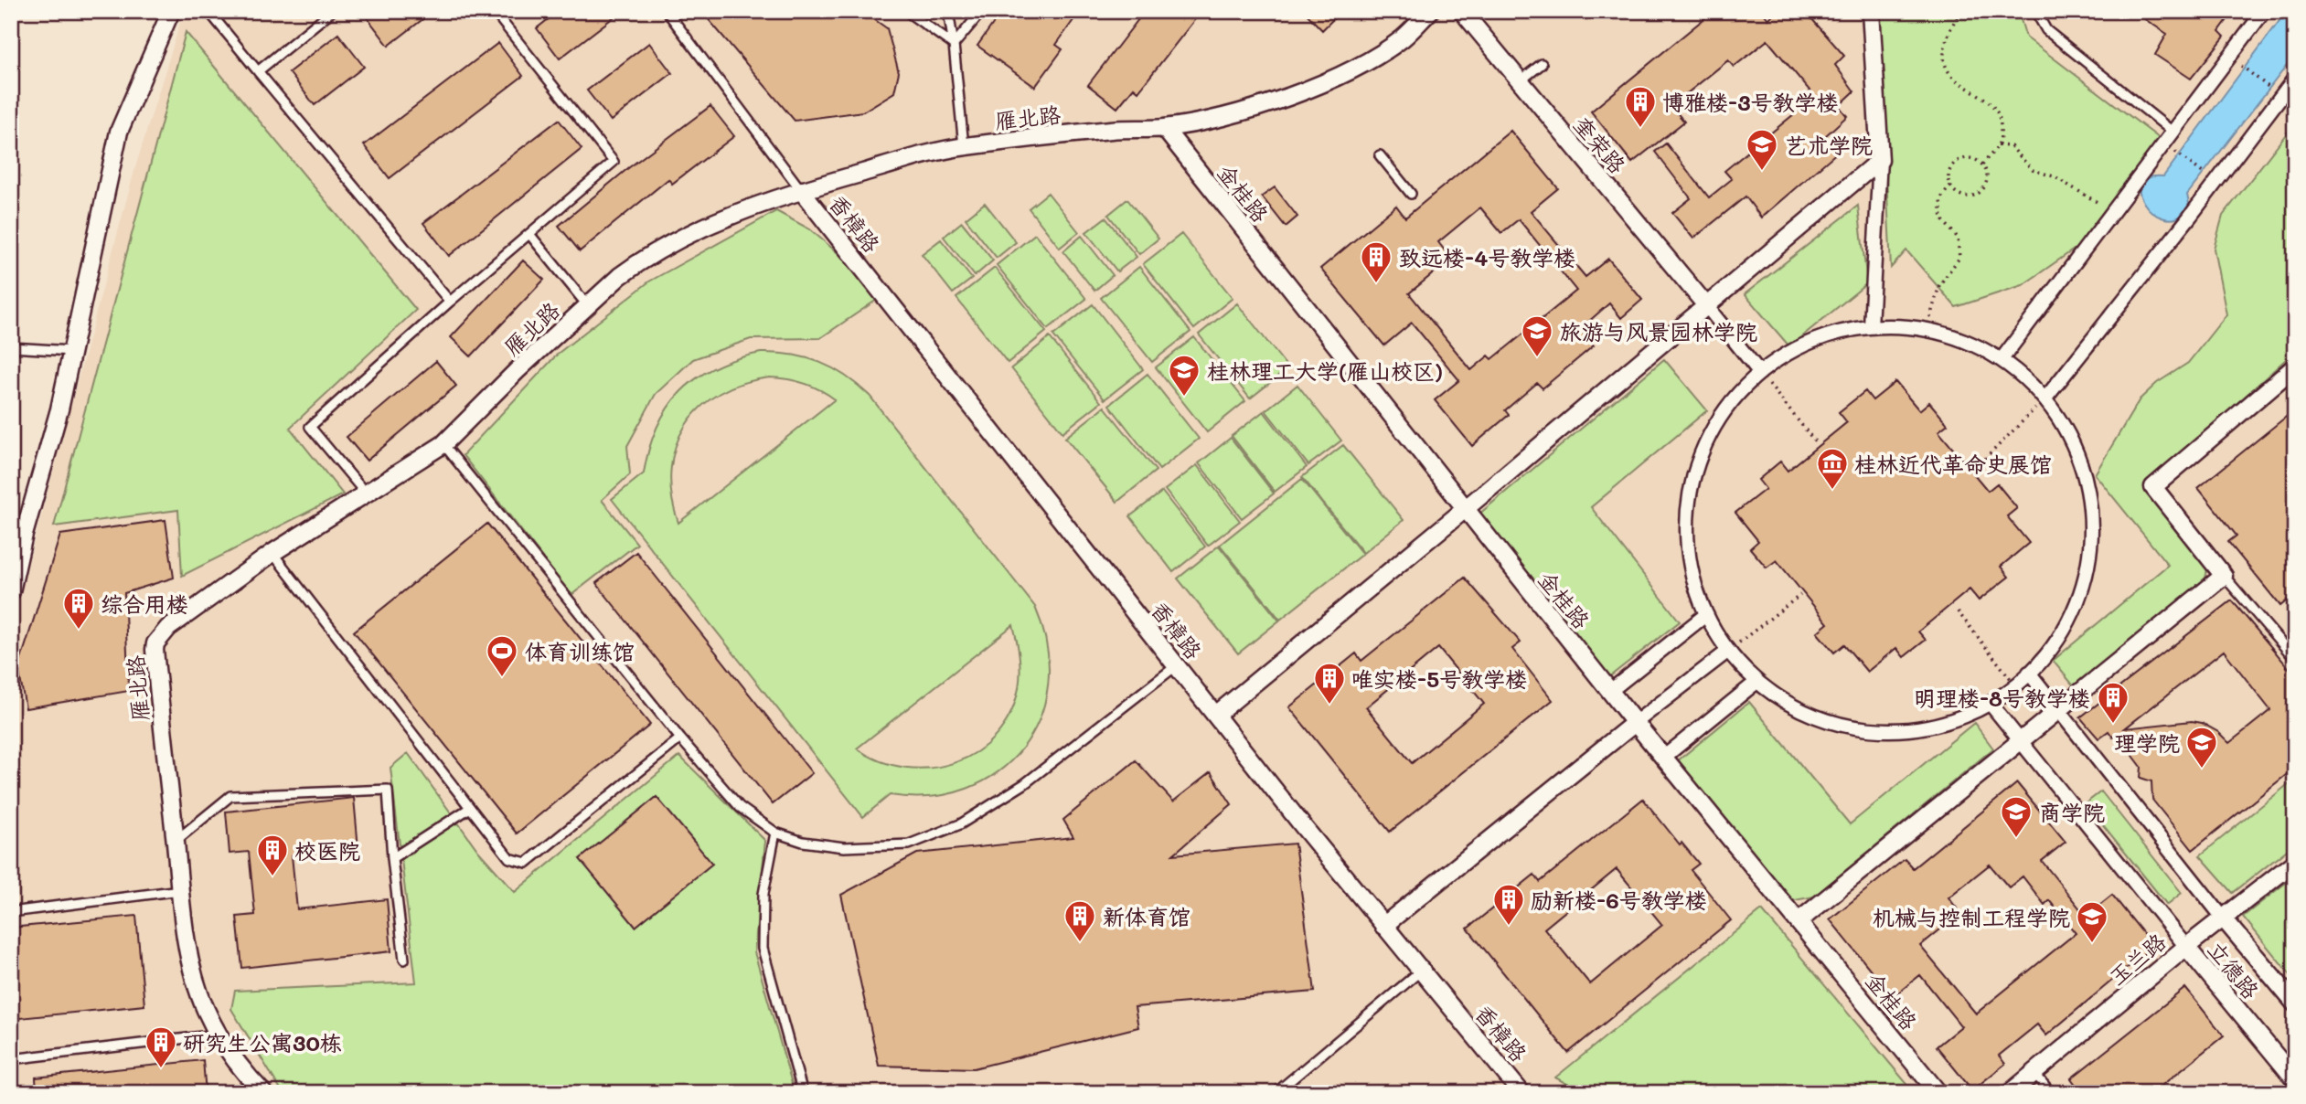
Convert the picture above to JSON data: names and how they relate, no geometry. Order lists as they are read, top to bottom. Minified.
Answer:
{"streets":{"street":["雁北路","奎荣路","金桂路","香樟路","玉兰路","立德路"]},"crossings":[["雁北路","金桂路"],["雁北路","香樟路"],["玉兰路","立德路"]],"places":{"building":["博雅楼-3号教学楼","致远楼-4号教学楼","综合用楼","唯实楼-5号教学楼","明理楼-8号教学楼","校医院","励新楼-6号教学楼","新体育馆","研究生公寓30栋"],"school or university":["艺术学院","旅游与风景园林学院","桂林理工大学(雁山校区)","理学院","商学院","机械与控制工程学院"],"museum":["桂林近代革命史展馆"],"sports":["体育训练馆"]}}
